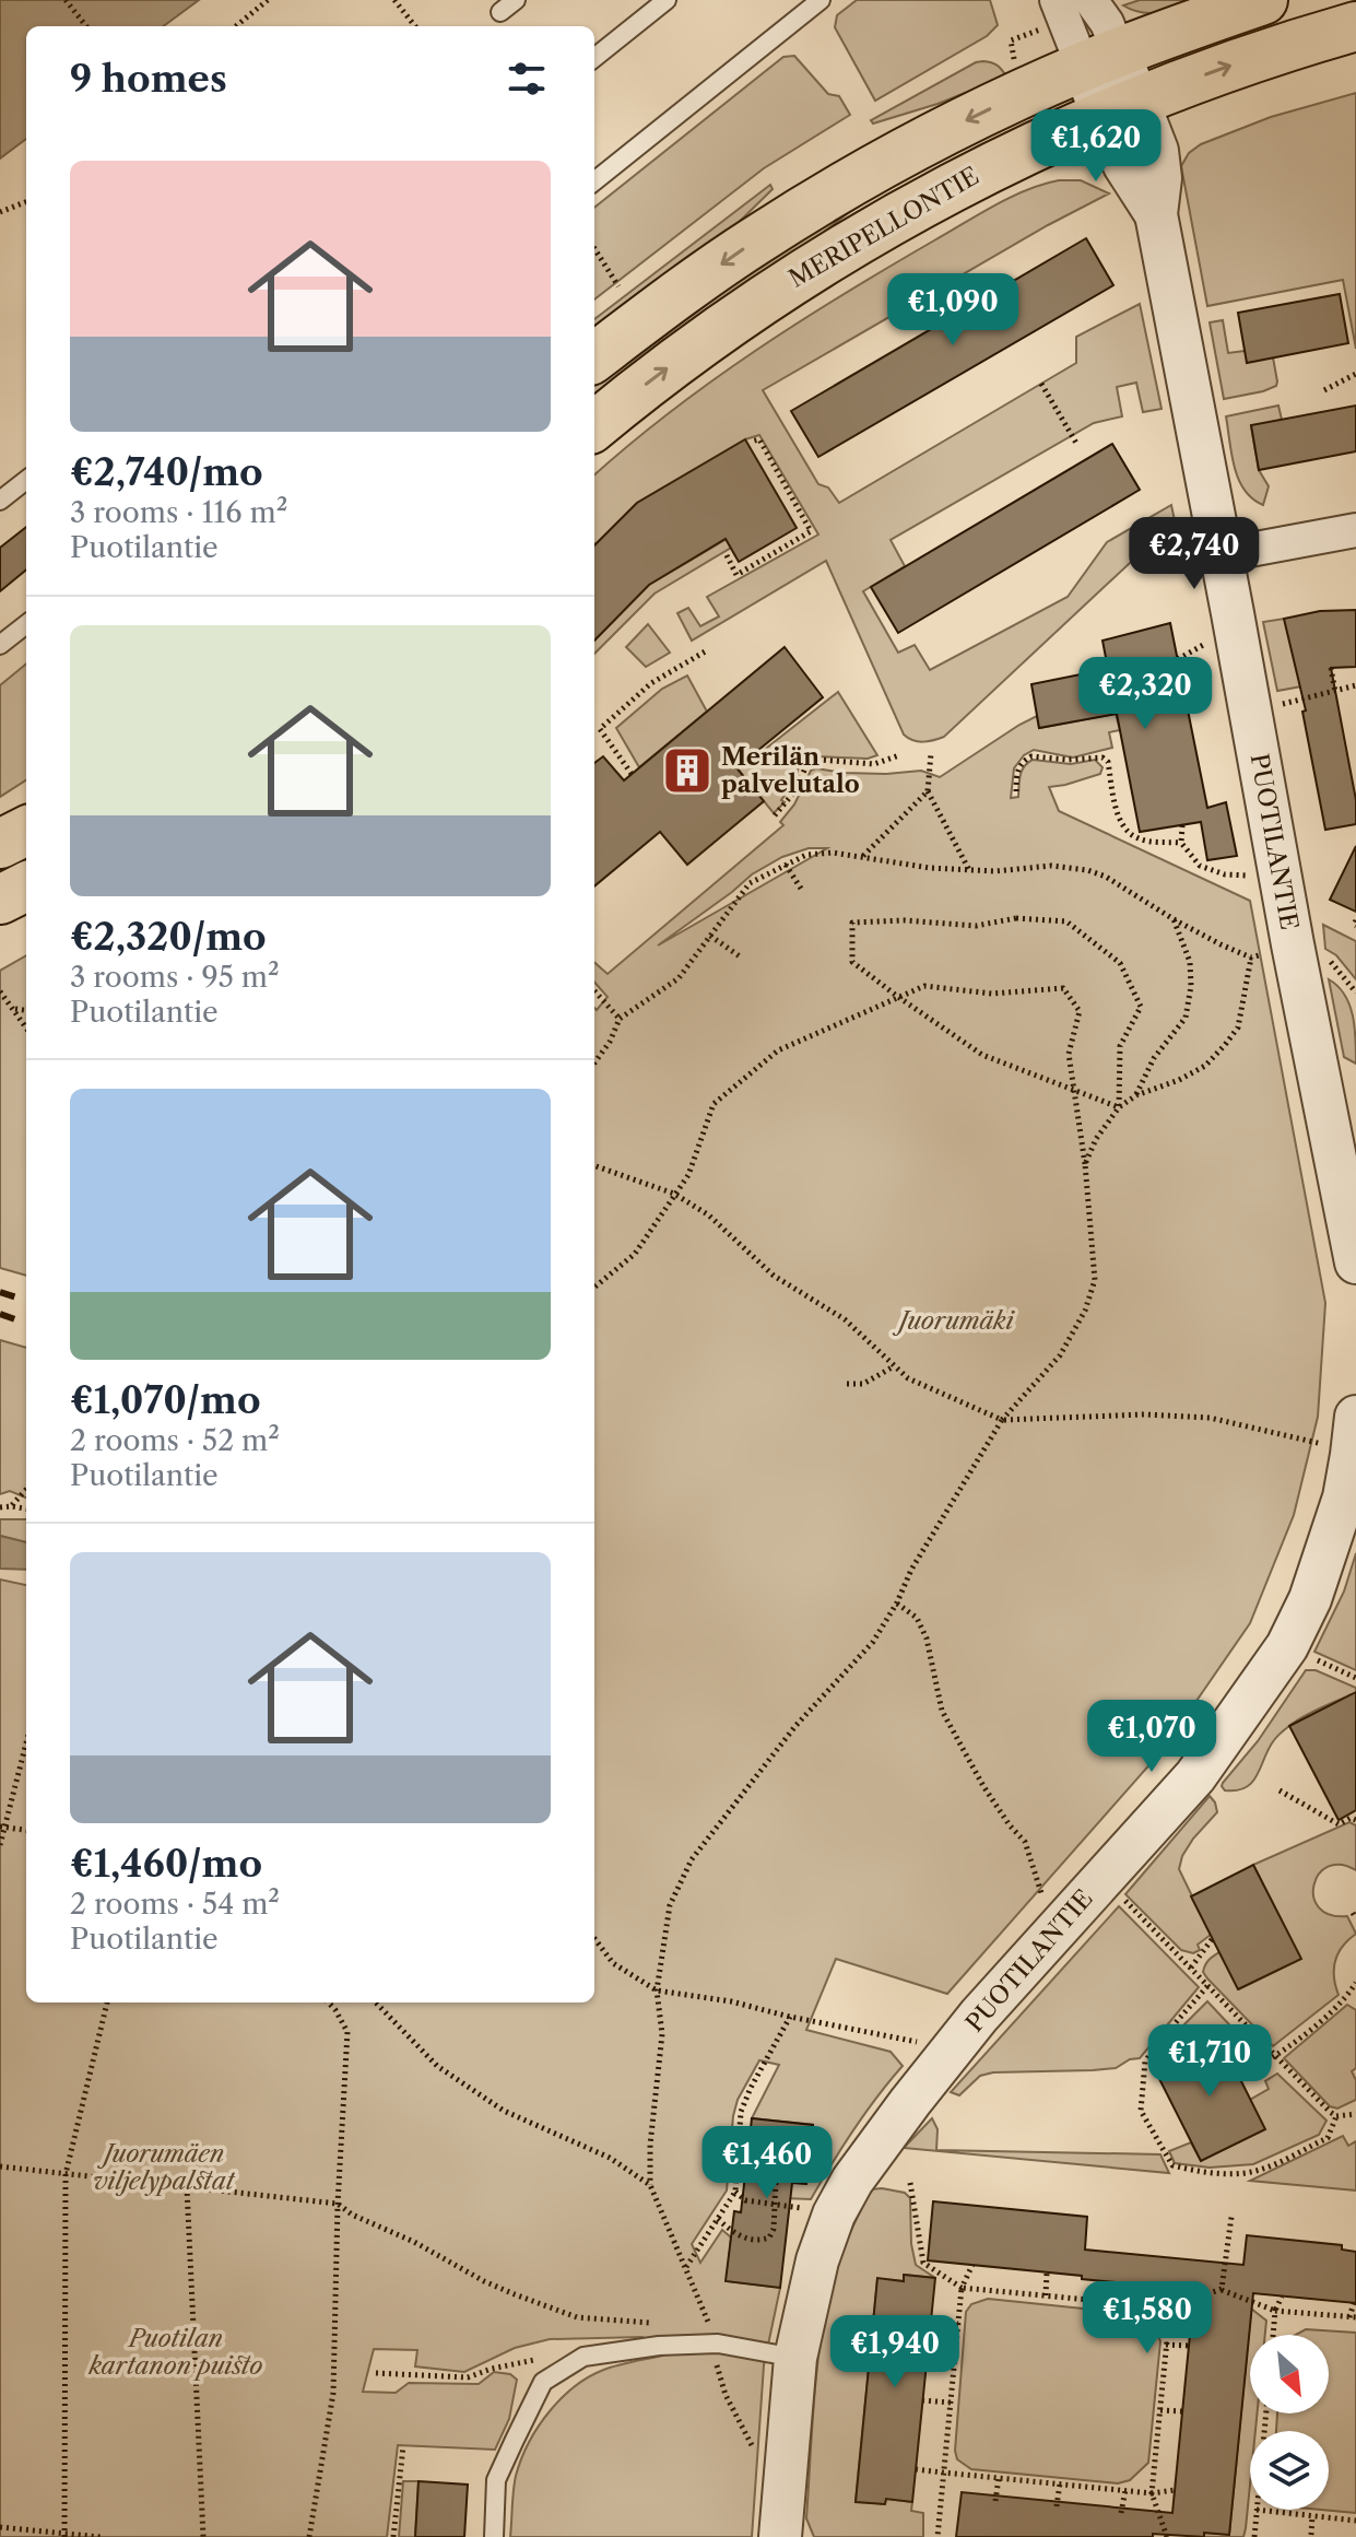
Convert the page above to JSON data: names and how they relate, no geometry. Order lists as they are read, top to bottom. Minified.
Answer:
{"streets":{"main road":["MERIPELLONTIE"],"street":["PUOTILANTIE"]},"crossings":[["MERIPELLONTIE","PUOTILANTIE"]],"parks":["Juorumäki","Juorumäen viljelypalstat","Puotilan kartanon puisto"],"places":{"building":["Merilän palvelutalo"]},"north":"bottom right","page":{"heading":"9 homes","price":["€1,620","€1,090","€2,740","€2,320","€1,070","€1,710","€1,460","€1,580","€1,940"],"list":[{"name":"€2,740/mo","note":"3 rooms · 116 m² · Puotilantie"},{"name":"€2,320/mo","note":"3 rooms · 95 m² · Puotilantie"},{"name":"€1,070/mo","note":"2 rooms · 52 m² · Puotilantie"},{"name":"€1,460/mo","note":"2 rooms · 54 m² · Puotilantie"}]}}
